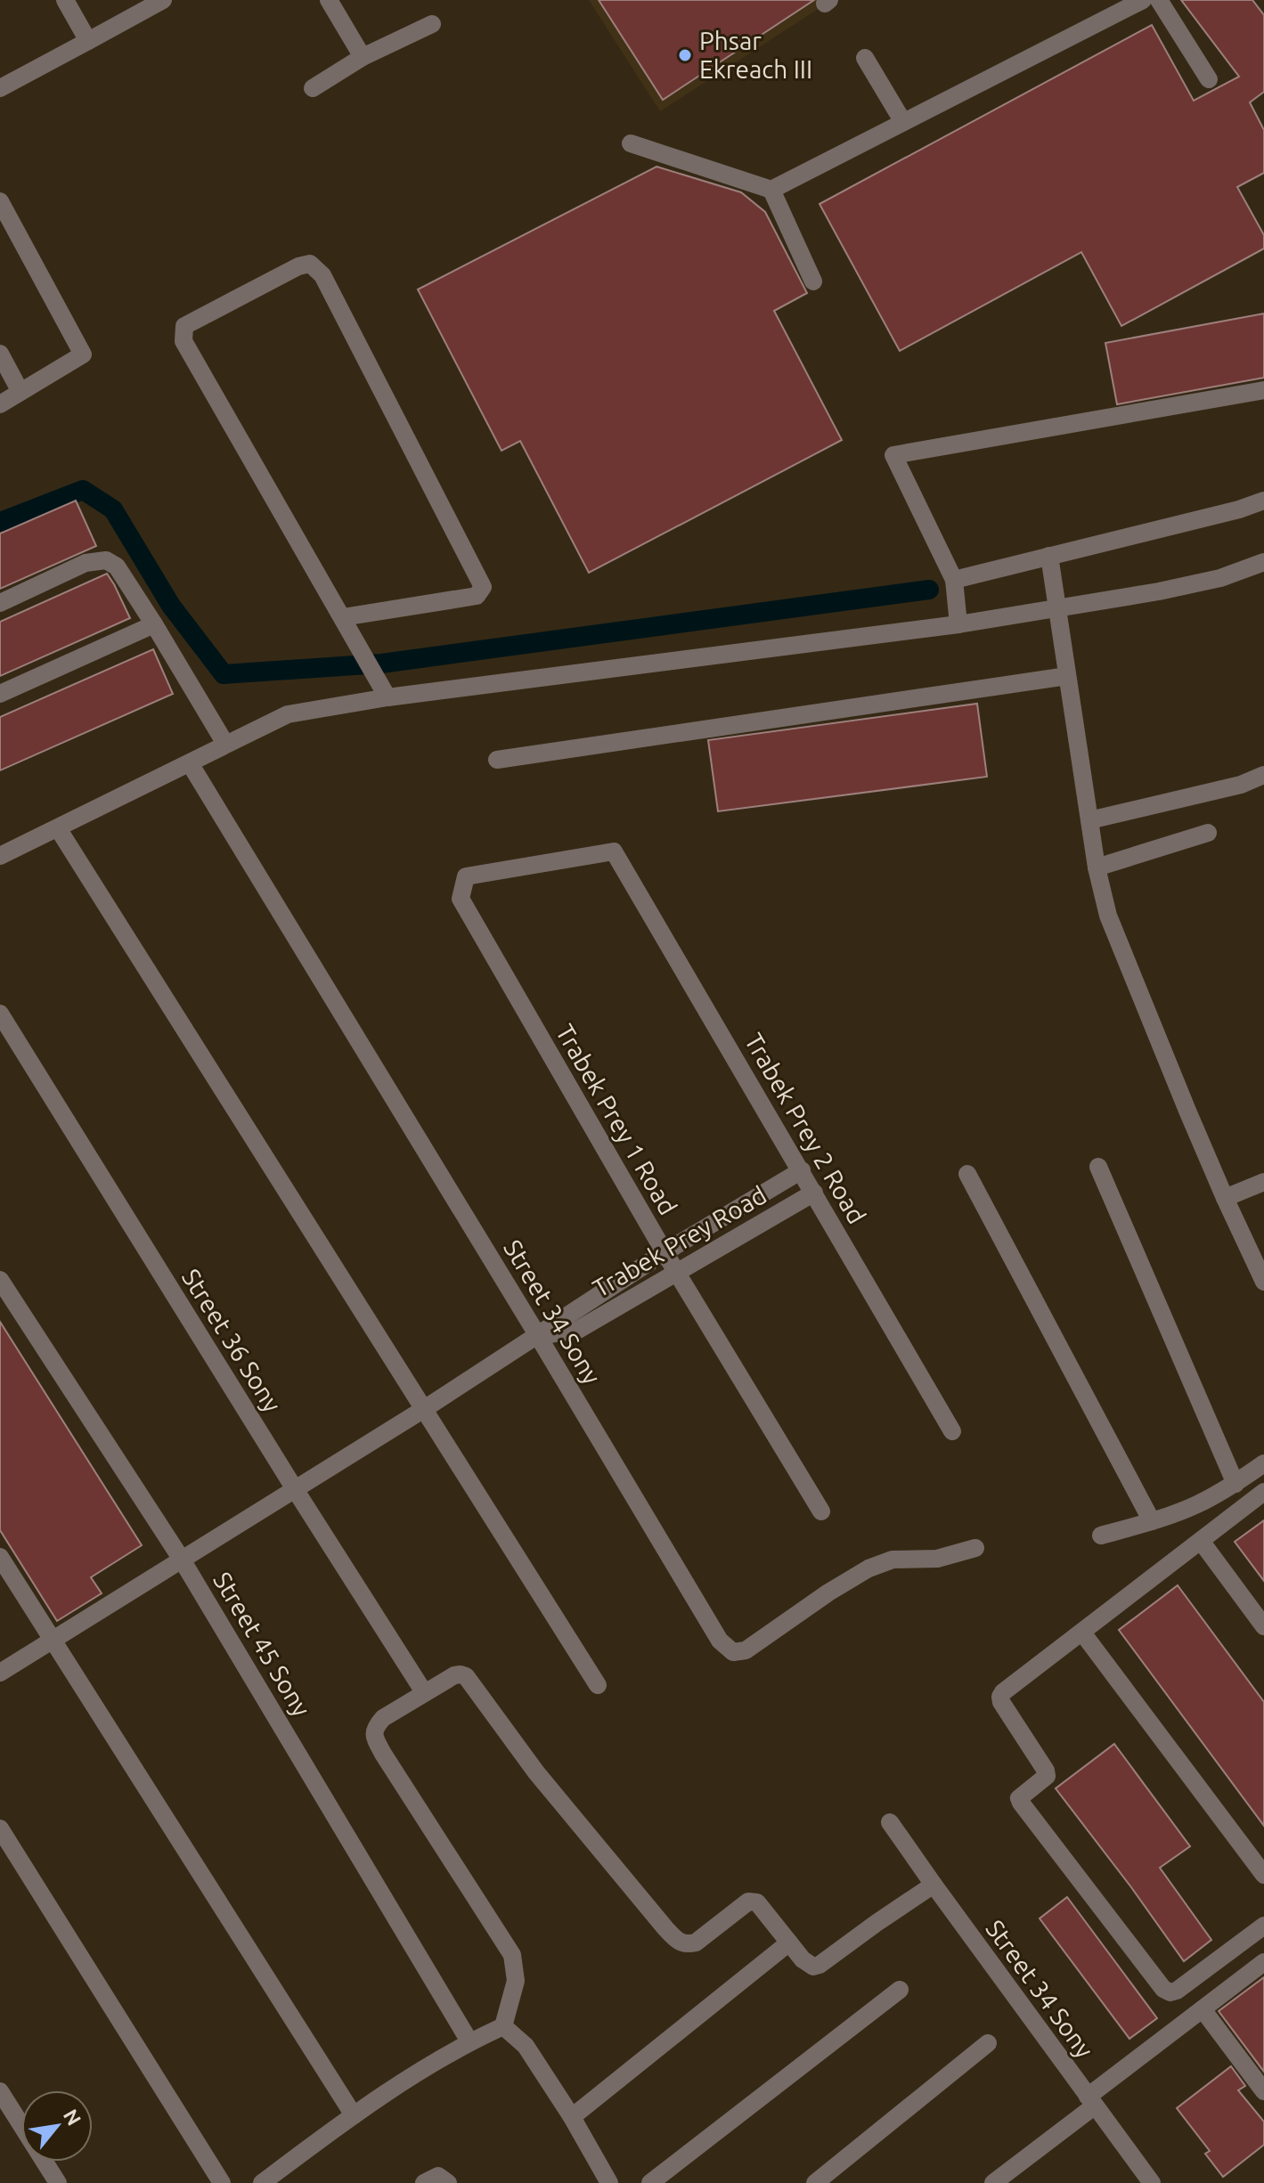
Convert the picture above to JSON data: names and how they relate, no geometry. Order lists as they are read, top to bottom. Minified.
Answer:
{"streets":{"street":["Trabek Prey 1 Road","Trabek Prey 2 Road","Trabek Prey Road","Street 34 Sony","Street 36 Sony","Street 45 Sony"]},"crossings":[["Trabek Prey 1 Road","Trabek Prey 2 Road"],["Trabek Prey 1 Road","Trabek Prey Road"],["Trabek Prey 2 Road","Trabek Prey Road"],["Trabek Prey Road","Street 34 Sony"]],"places":["Phsar Ekreach III"],"north":"top right"}
